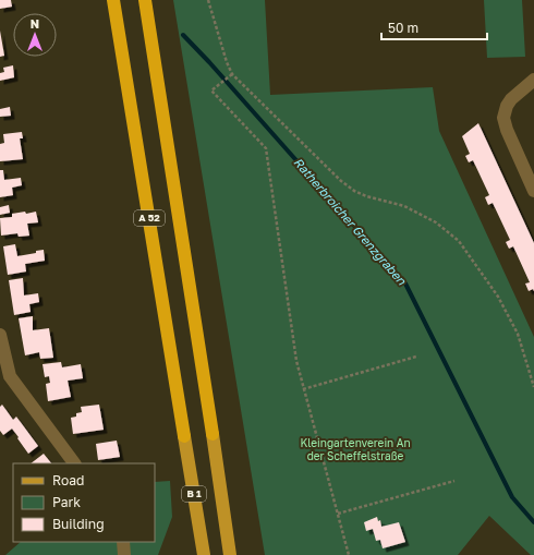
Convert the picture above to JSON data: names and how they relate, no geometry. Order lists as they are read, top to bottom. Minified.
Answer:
{"streets":{"highway":["A 52"],"main road":["B 1"]},"crossings":[["A 52","B 1"]],"water":["Ratherbroicher Grenzgraben"],"parks":["Kleingartenverein An der Scheffelstraße"],"legend":["Road","Park","Building"],"scale_bar":"50 m","north":"top"}
